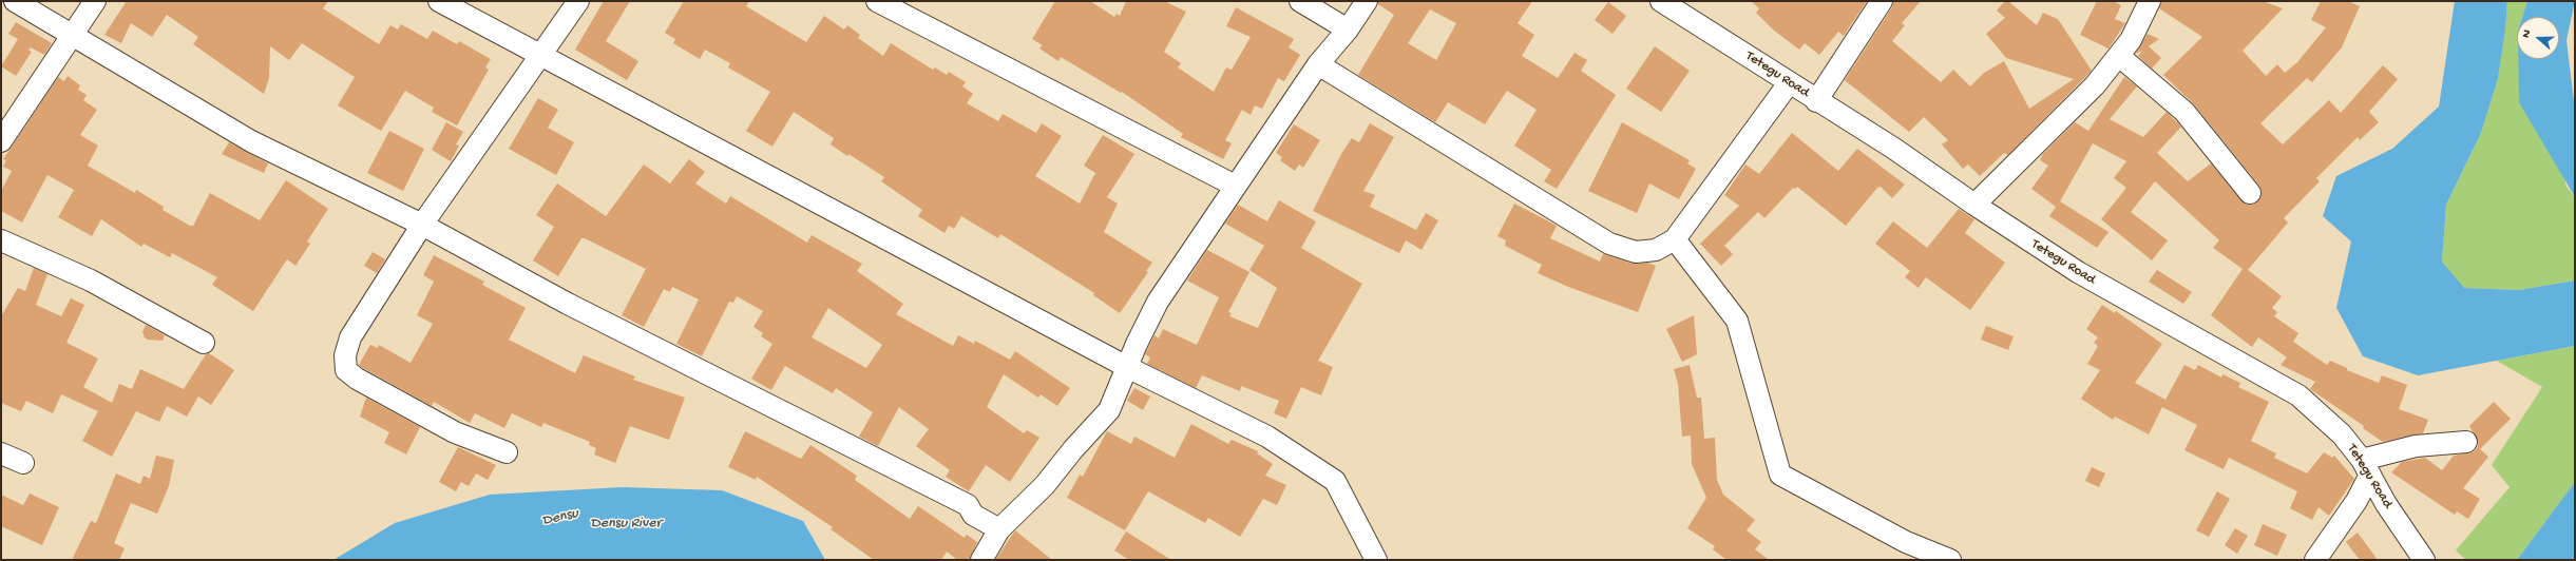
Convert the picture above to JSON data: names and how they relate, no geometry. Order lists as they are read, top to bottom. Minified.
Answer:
{"streets":{"street":["Tetegu Road"]},"water":["Densu","Densu River"],"north":"left"}
